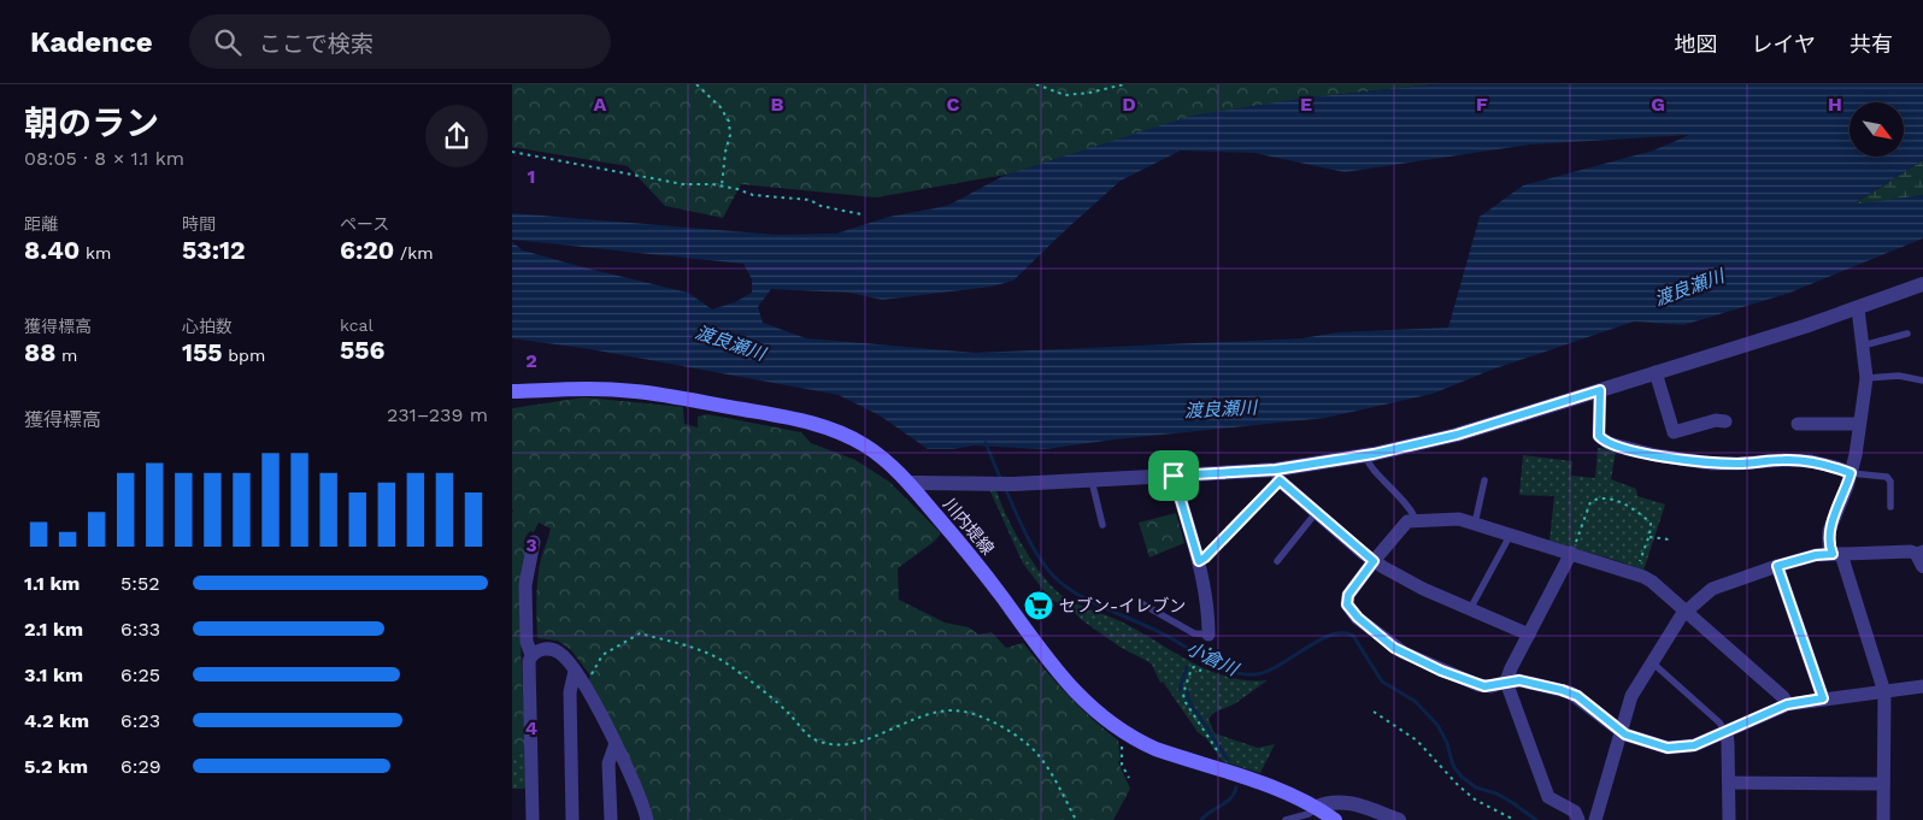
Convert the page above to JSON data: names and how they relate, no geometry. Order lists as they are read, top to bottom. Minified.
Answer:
{"streets":{"main road":["川内堤線"]},"water":["渡良瀬川","小倉川"],"places":{"supermarket":["セブン-イレブン"]},"north":"bottom right","page":{"header":"Kadence","search":"ここで検索","nav":["地図","レイヤ","共有"],"heading":["朝のラン","08:05 · 8 × 1.1 km"],"stats":[["距離","8.40 km"],["時間","53:12"],["ペース","6:20 /km"],["獲得標高","88 m"],["心拍数","155 bpm"],["kcal","556"]],"chart":["獲得標高","231–239 m"],"list":[{"name":"1.1 km","note":"5:52"},{"name":"2.1 km","note":"6:33"},{"name":"3.1 km","note":"6:25"},{"name":"4.2 km","note":"6:23"},{"name":"5.2 km","note":"6:29"}]},"grid":{"columns":["A","B","C","D","E","F","G","H"],"rows":["1","2","3","4"]}}
